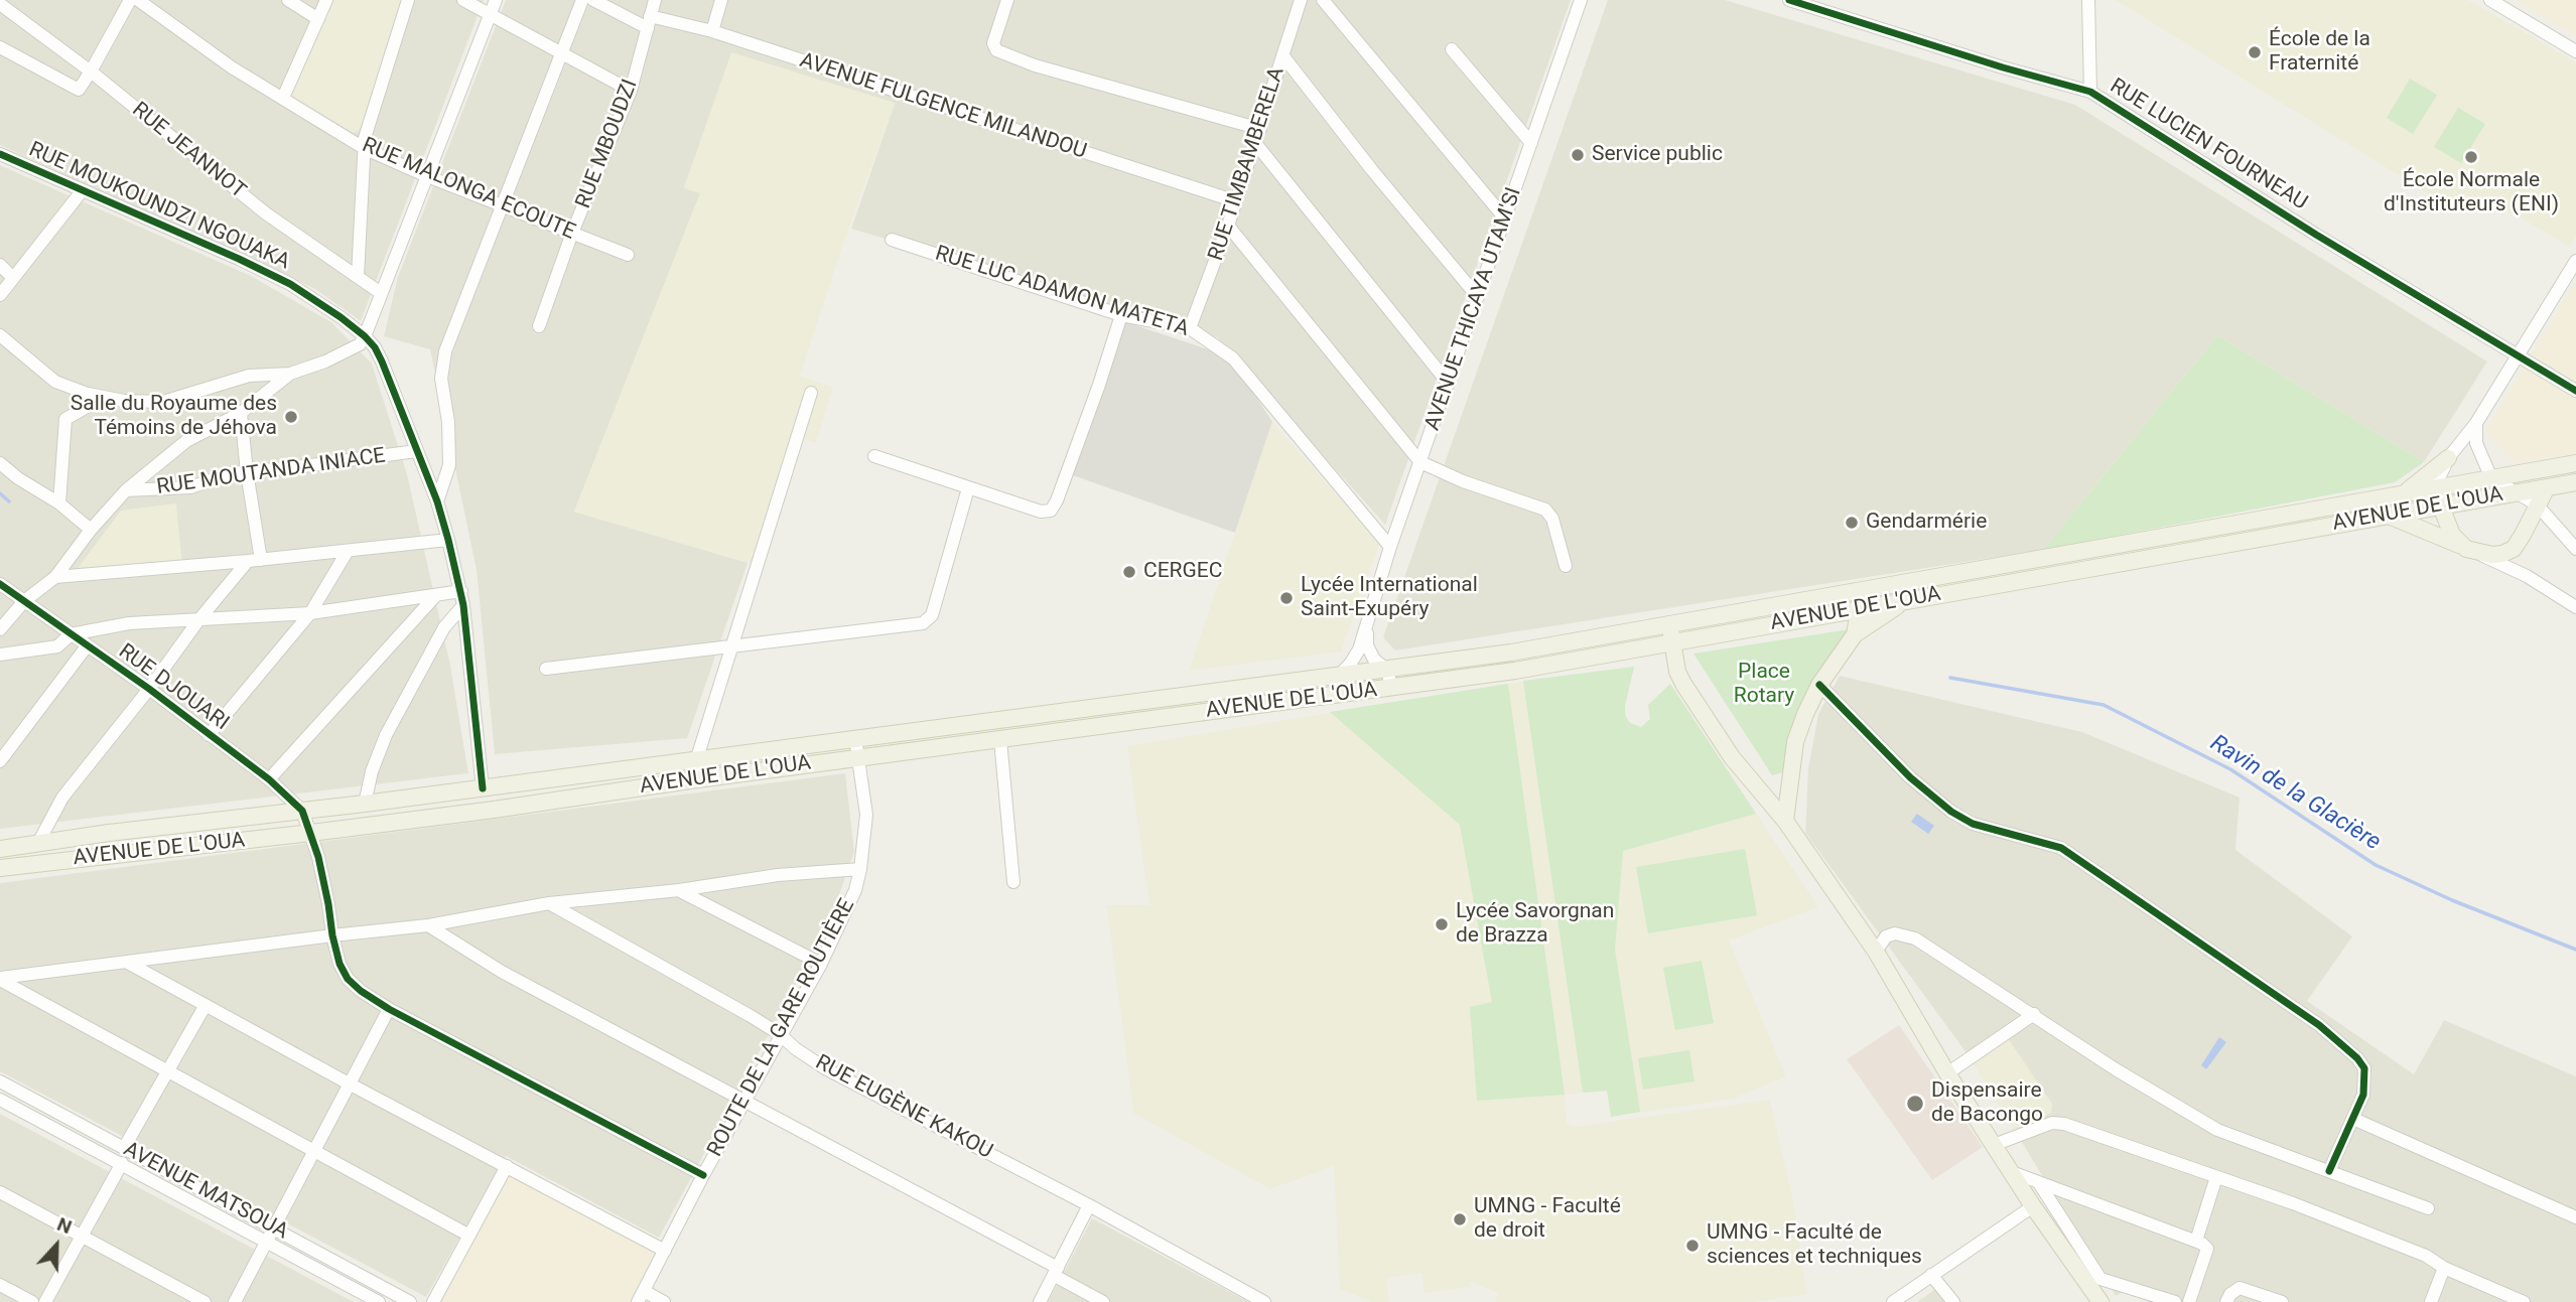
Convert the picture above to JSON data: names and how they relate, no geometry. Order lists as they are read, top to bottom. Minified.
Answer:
{"streets":{"main road":["AVENUE DE L'OUA"],"street":["AVENUE FULGENCE MILANDOU","RUE MBOUDZI","RUE LUCIEN FOURNEAU","RUE JEANNOT","RUE TIMBAMBERELA","RUE MALONGA ECOUTE","RUE MOUKOUNDZI NGOUAKA","RUE LUC ADAMON MATETA","AVENUE THICAYA UTAM'SI","RUE MOUTANDA INIACE","RUE DJOUARI","ROUTE DE LA GARE ROUTIÈRE","RUE EUGÈNE KAKOU","AVENUE MATSOUA"]},"crossings":[["AVENUE FULGENCE MILANDOU","RUE MBOUDZI"],["AVENUE FULGENCE MILANDOU","RUE TIMBAMBERELA"],["RUE MBOUDZI","RUE MALONGA ECOUTE"],["RUE TIMBAMBERELA","RUE LUC ADAMON MATETA"],["RUE MOUKOUNDZI NGOUAKA","RUE MOUTANDA INIACE"],["RUE MOUKOUNDZI NGOUAKA","AVENUE DE L'OUA"],["RUE LUC ADAMON MATETA","AVENUE THICAYA UTAM'SI"],["AVENUE THICAYA UTAM'SI","AVENUE DE L'OUA"],["AVENUE DE L'OUA","RUE DJOUARI"],["AVENUE DE L'OUA","ROUTE DE LA GARE ROUTIÈRE"],["RUE DJOUARI","ROUTE DE LA GARE ROUTIÈRE"],["ROUTE DE LA GARE ROUTIÈRE","RUE EUGÈNE KAKOU"]],"water":["Ravin de la Glacière"],"parks":["Place Rotary"],"places":["École de la Fraternité","Service public","École Normale d'Instituteurs (ENI)","Salle du Royaume des Témoins de Jéhova","Gendarmérie","CERGEC","Lycée International Saint-Exupéry","Lycée Savorgnan de Brazza","Dispensaire de Bacongo","UMNG - Faculté de droit","UMNG - Faculté de sciences et techniques"],"north":"top"}
